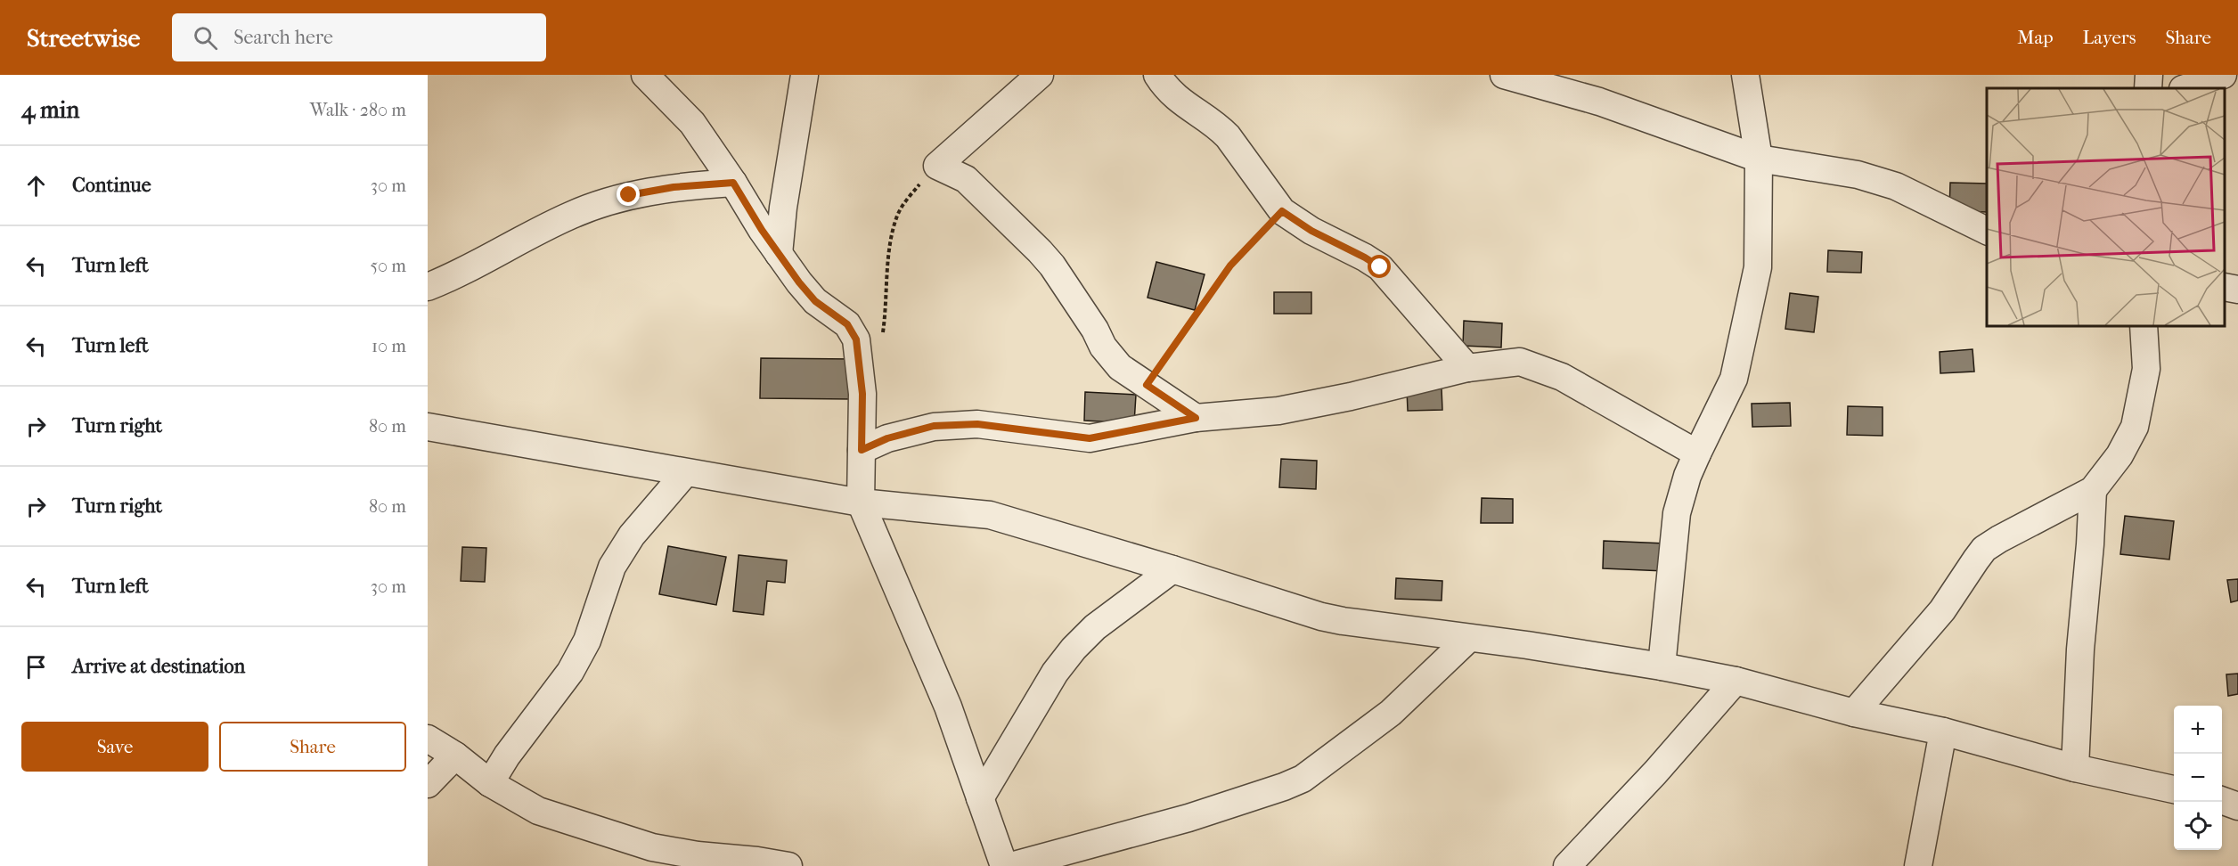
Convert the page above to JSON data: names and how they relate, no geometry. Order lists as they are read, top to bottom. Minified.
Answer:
{"page":{"header":"Streetwise","search":"Search here","nav":["Map","Layers","Share"],"heading":["4 min","Walk · 280 m"],"list":[["Continue","30 m"],["Turn left","50 m"],["Turn left","10 m"],["Turn right","80 m"],["Turn right","80 m"],["Turn left","30 m"],"Arrive at destination"],"buttons":["Save","Share"],"map_buttons":["+","−"]}}
